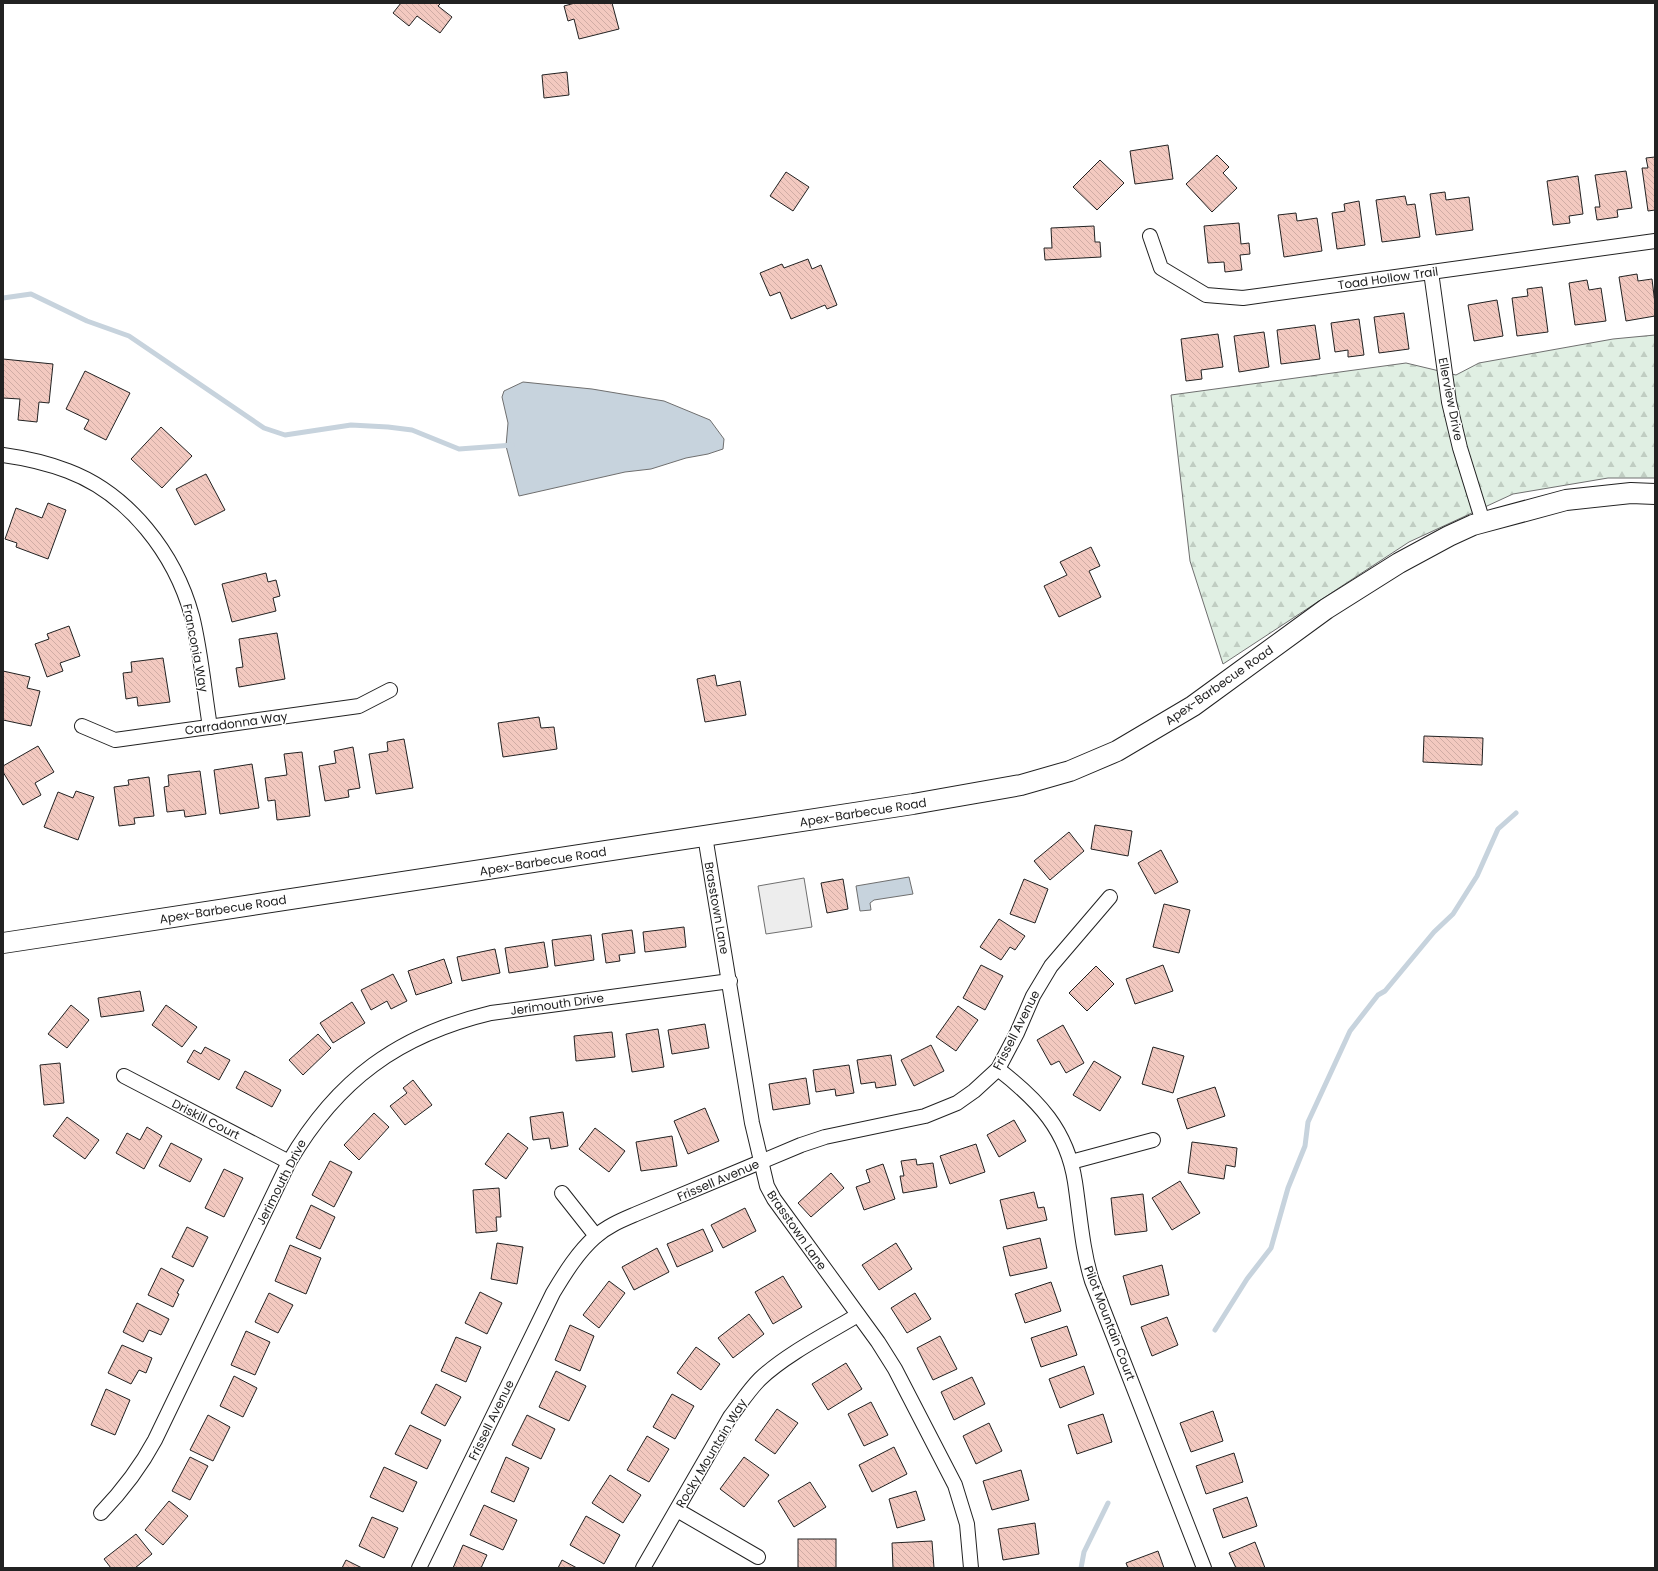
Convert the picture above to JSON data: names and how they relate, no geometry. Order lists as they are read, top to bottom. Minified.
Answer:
{"streets":{"street":["Toad Hollow Trail","Ellerview Drive","Franconia Way","Apex-Barbecue Road","Carradonna Way","Brasstown Lane","Jerimouth Drive","Frissell Avenue","Driskill Court","Pilot Mountain Court","Rocky Mountain Way"]},"crossings":[["Toad Hollow Trail","Ellerview Drive"],["Ellerview Drive","Apex-Barbecue Road"],["Franconia Way","Carradonna Way"],["Apex-Barbecue Road","Brasstown Lane"],["Brasstown Lane","Jerimouth Drive"],["Brasstown Lane","Frissell Avenue"],["Brasstown Lane","Rocky Mountain Way"],["Jerimouth Drive","Driskill Court"],["Frissell Avenue","Pilot Mountain Court"]]}
